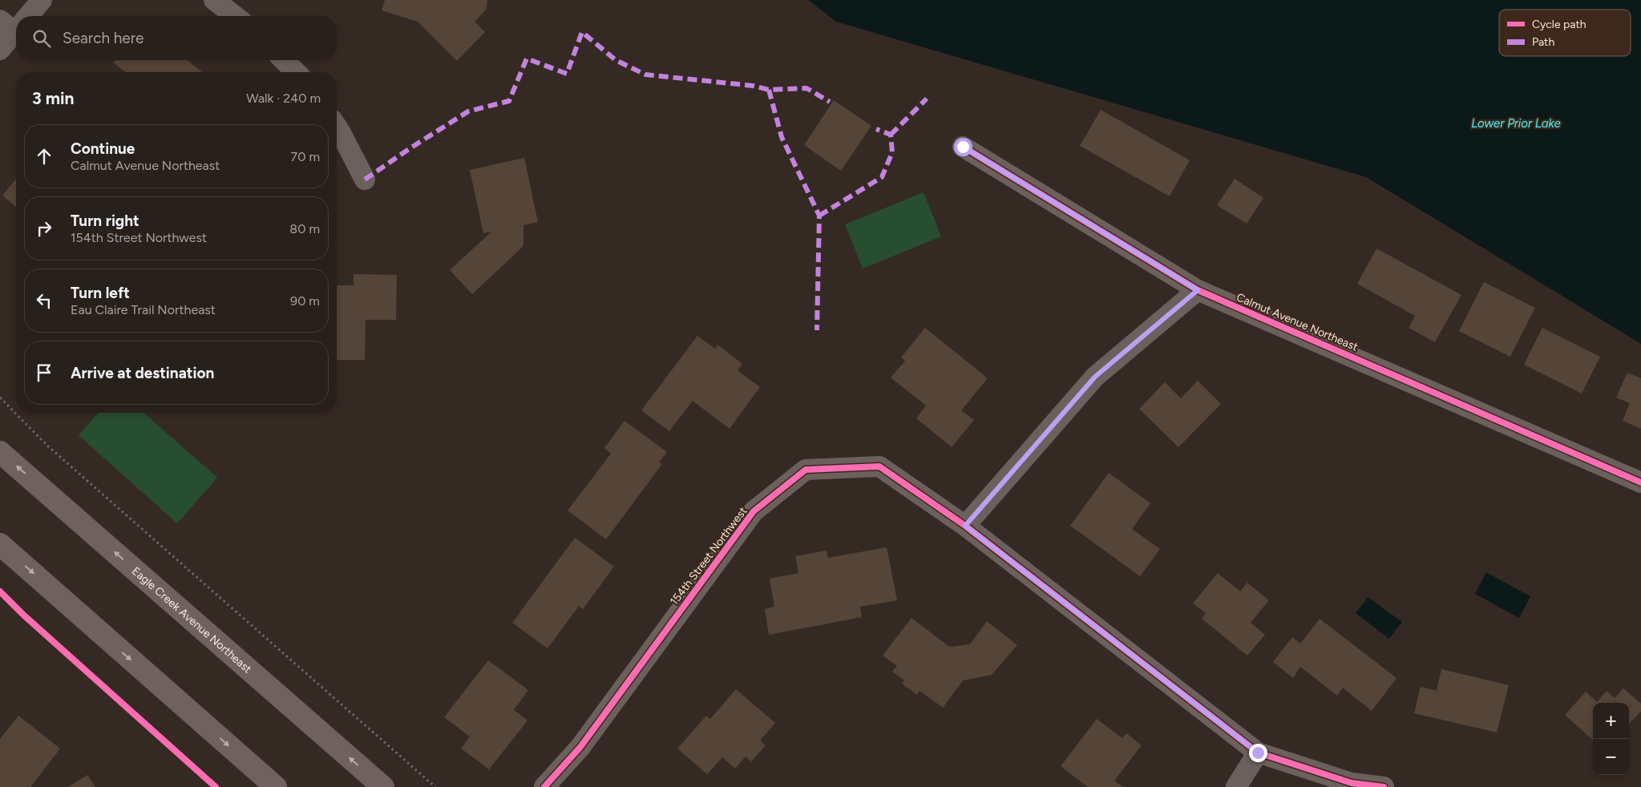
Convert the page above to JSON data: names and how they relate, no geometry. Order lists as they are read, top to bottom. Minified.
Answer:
{"streets":{"main road":["Eagle Creek Avenue Northeast"],"street":["Calmut Avenue Northeast","154th Street Northwest"]},"water":["Lower Prior Lake"],"legend":["Cycle path","Path"],"page":{"search":"Search here","heading":["3 min","Walk · 240 m"],"list":[["Continue","Calmut Avenue Northeast","70 m"],["Turn right","154th Street Northwest","80 m"],["Turn left","Eau Claire Trail Northeast","90 m"],"Arrive at destination"],"map_buttons":["+","−"]}}
